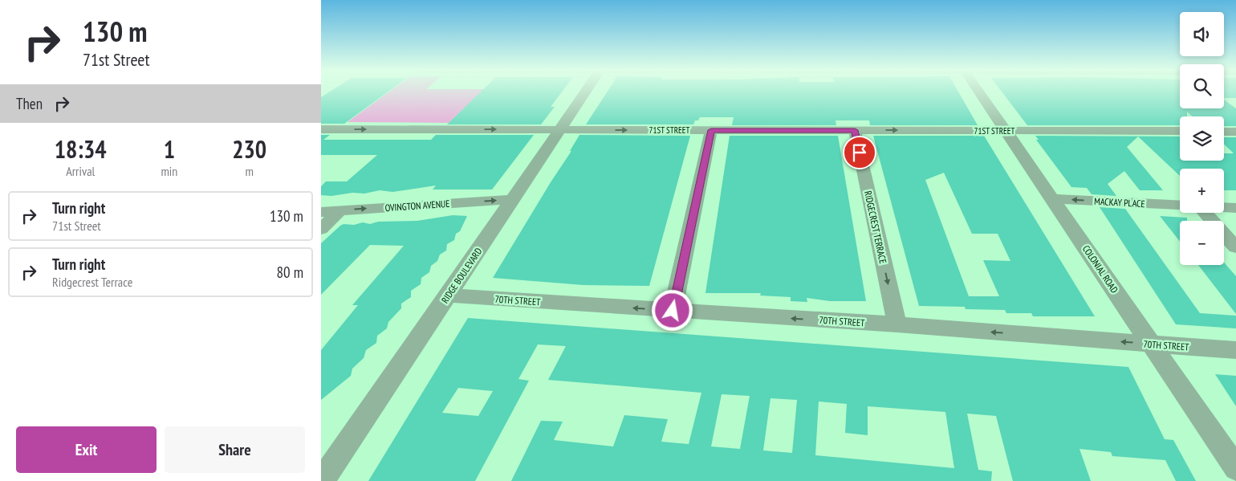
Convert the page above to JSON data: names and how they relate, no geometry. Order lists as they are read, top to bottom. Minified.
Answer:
{"streets":{"street":["71ST STREET","MACKAY PLACE","OVINGTON AVENUE","RIDGECREST TERRACE","COLONIAL ROAD","RIDGE BOULEVARD","70TH STREET"]},"crossings":[["71ST STREET","RIDGECREST TERRACE"],["71ST STREET","COLONIAL ROAD"],["71ST STREET","RIDGE BOULEVARD"],["MACKAY PLACE","COLONIAL ROAD"],["OVINGTON AVENUE","RIDGE BOULEVARD"],["RIDGECREST TERRACE","70TH STREET"],["COLONIAL ROAD","70TH STREET"],["RIDGE BOULEVARD","70TH STREET"]],"one_way":["71ST STREET","MACKAY PLACE","OVINGTON AVENUE","RIDGECREST TERRACE","70TH STREET"],"page":{"turn":["130 m","71st Street"],"map_buttons":["+","−"],"then":"Then","eta":["18:34","Arrival","1","min","230","m"],"list":[{"name":"Turn right","note":"71st Street","value":"130 m"},{"name":"Turn right","note":"Ridgecrest Terrace","value":"80 m"}],"buttons":["Exit","Share"]}}
